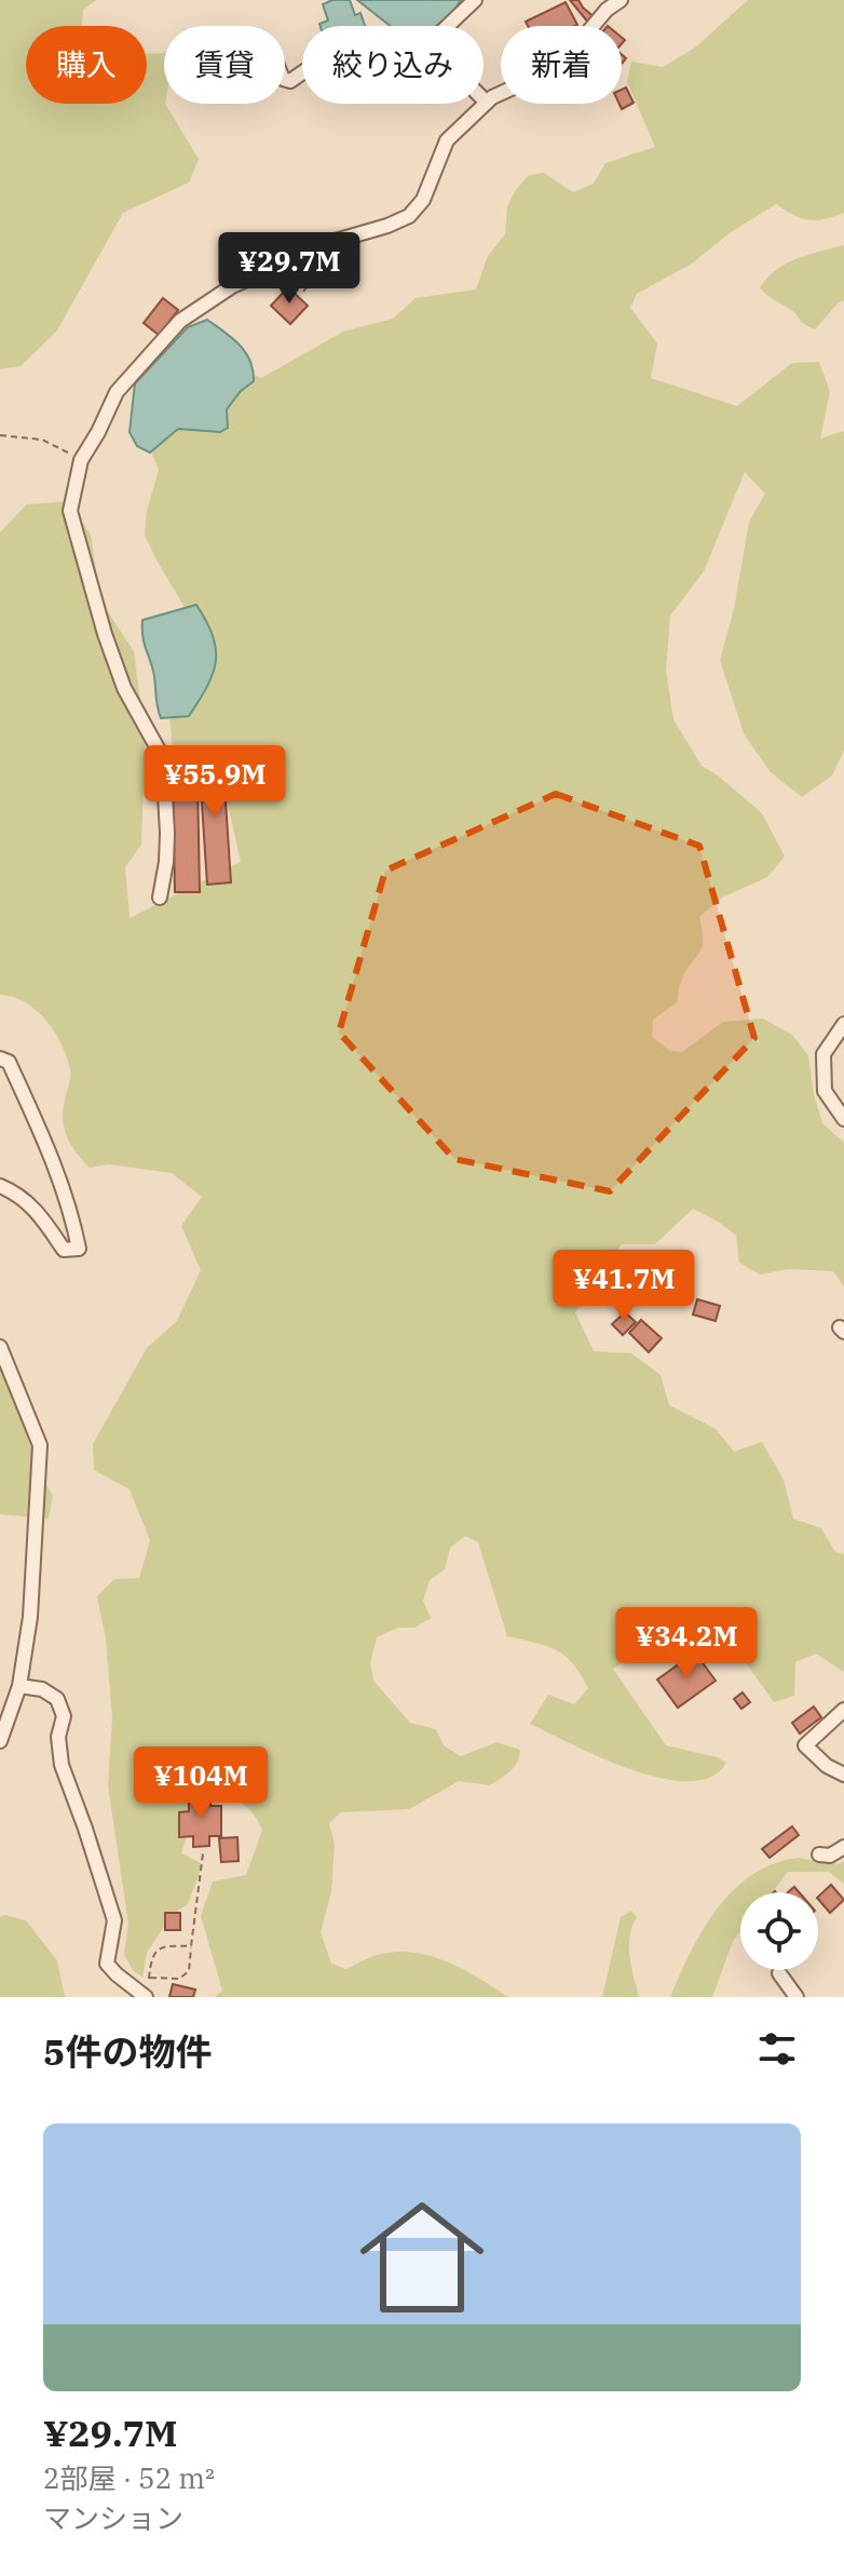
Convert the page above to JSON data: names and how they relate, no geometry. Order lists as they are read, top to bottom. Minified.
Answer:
{"page":{"chip":["購入","賃貸","絞り込み","新着"],"price":["¥29.7M","¥55.9M","¥41.7M","¥34.2M","¥104M"],"heading":"5件の物件","list":[{"name":"¥29.7M","note":"2部屋 · 52 m² · マンション"}]}}
